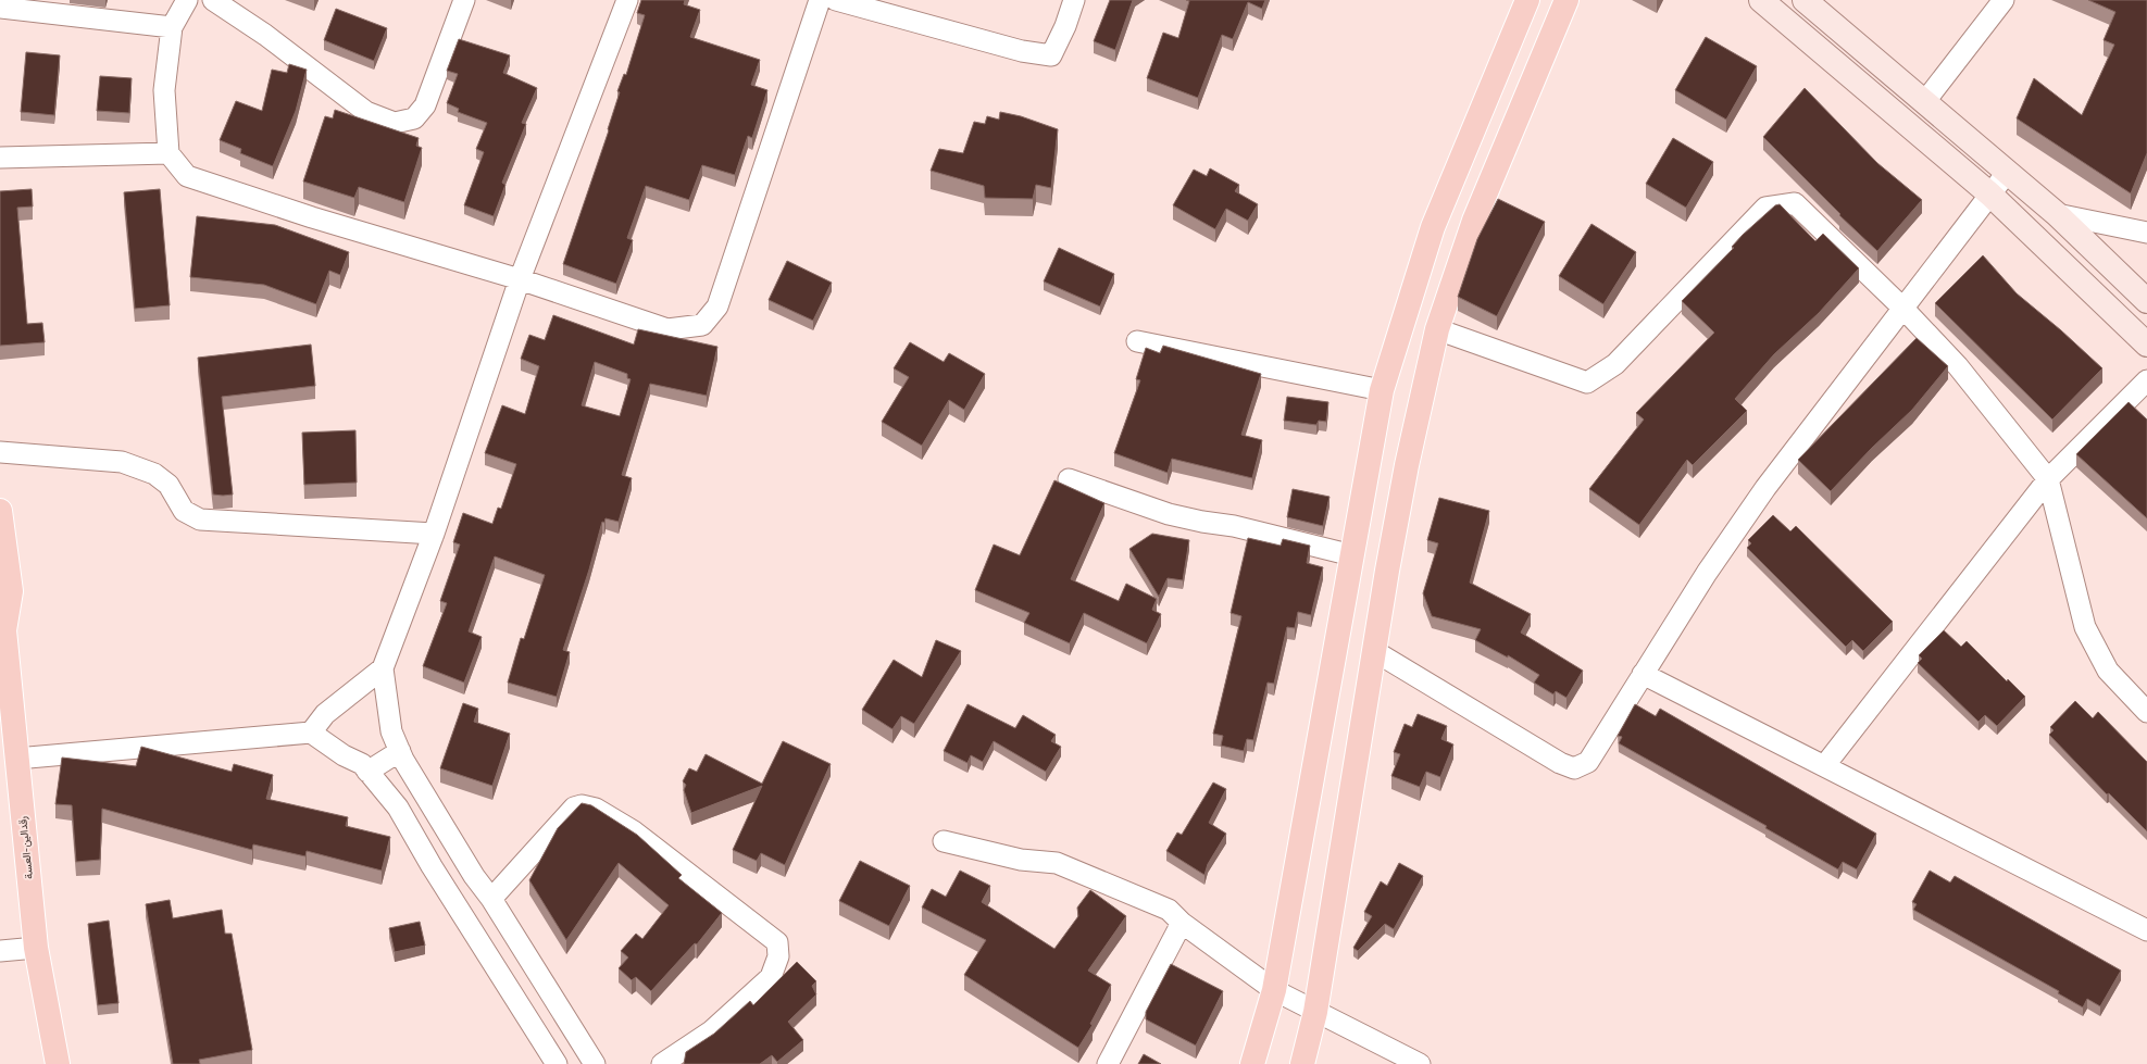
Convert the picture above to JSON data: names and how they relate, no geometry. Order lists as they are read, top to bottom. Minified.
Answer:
{"streets":{"main road":["رقدالين-العسة"]}}
